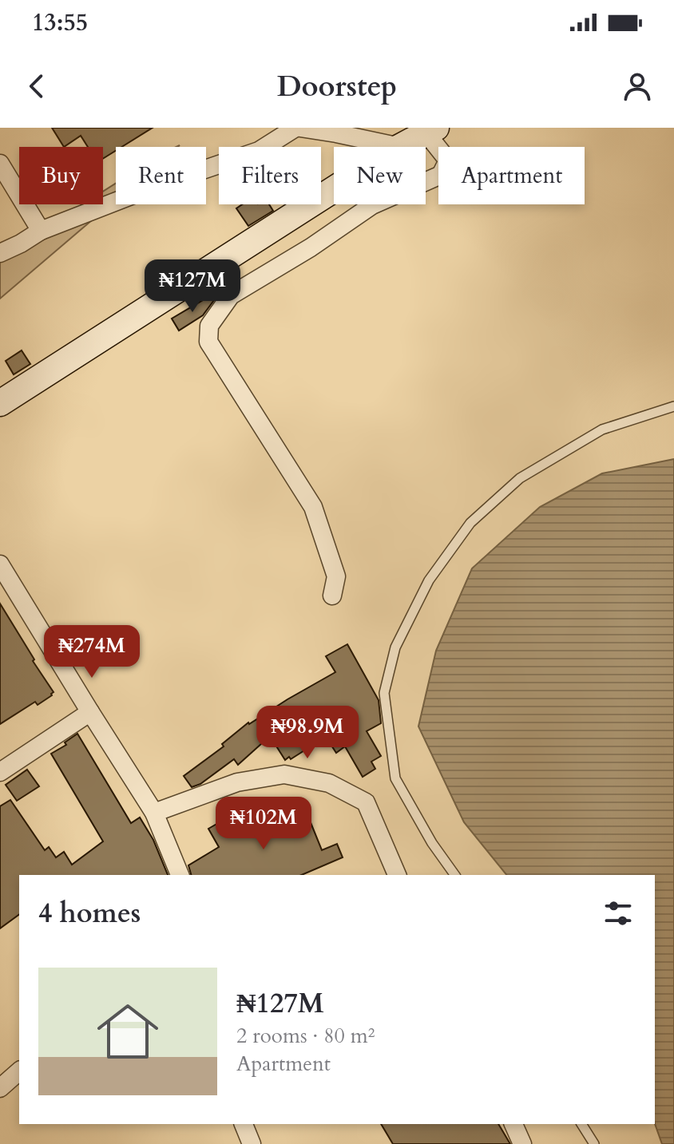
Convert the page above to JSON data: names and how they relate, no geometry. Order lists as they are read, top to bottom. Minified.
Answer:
{"page":{"status":"13:55","header":"Doorstep","chip":["Buy","Rent","Filters","New","Apartment"],"price":["₦127M","₦274M","₦98.9M","₦102M"],"heading":"4 homes","list":[{"name":"₦127M","note":"2 rooms · 80 m² · Apartment"}]}}
